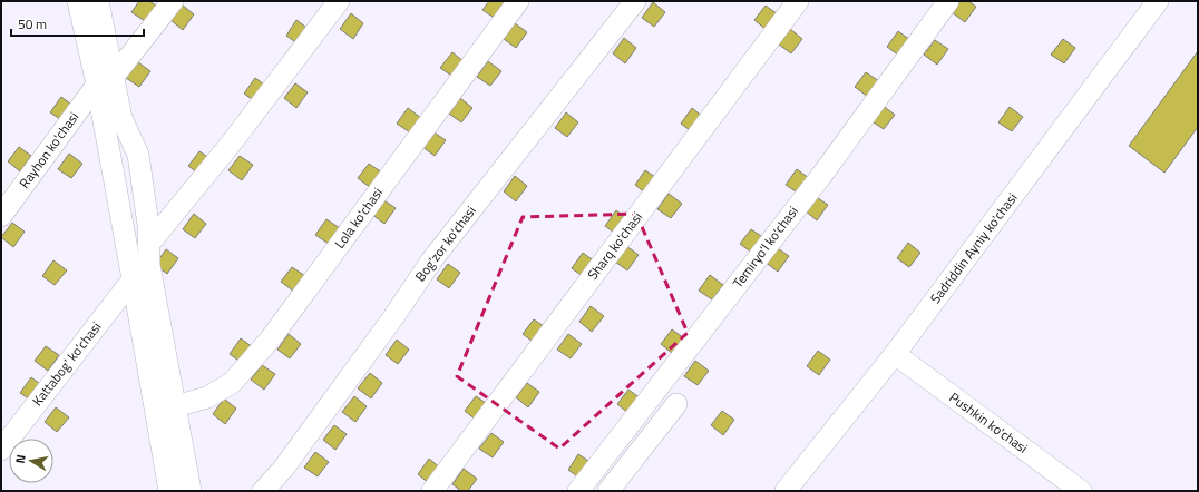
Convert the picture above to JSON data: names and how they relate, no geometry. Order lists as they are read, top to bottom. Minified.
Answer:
{"streets":{"street":["Rayhon ko'chasi","Lola ko'chasi","Bog'zor ko'chasi","Sharq ko'chasi","Temiryo'l ko'chasi","Sadriddin Ayniy ko'chasi","Kattabog' ko'chasi","Pushkin ko'chasi"]},"crossings":[["Sadriddin Ayniy ko'chasi","Pushkin ko'chasi"]],"scale_bar":"50 m","north":"left"}
